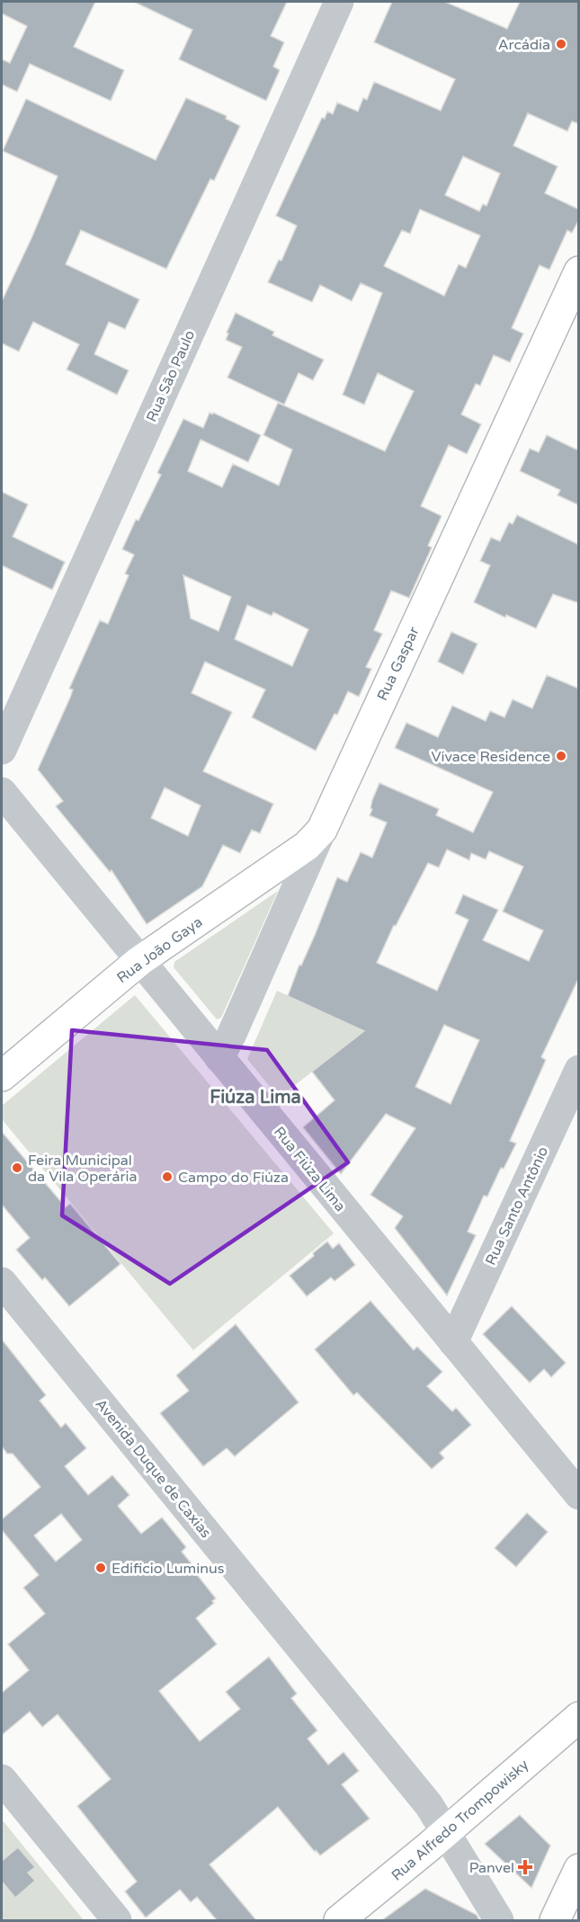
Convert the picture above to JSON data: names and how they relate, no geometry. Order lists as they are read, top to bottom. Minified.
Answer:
{"streets":{"main road":["Rua Gaspar","Rua João Gaya","Rua Alfredo Trompowisky"],"street":["Rua São Paulo","Rua Fiúza Lima","Rua Santo Antônio","Avenida Duque de Caxias"]},"crossings":[["Rua Gaspar","Rua João Gaya"],["Rua Gaspar","Rua Fiúza Lima"],["Rua João Gaya","Rua Fiúza Lima"],["Rua Fiúza Lima","Rua Santo Antônio"],["Avenida Duque de Caxias","Rua Alfredo Trompowisky"]],"districts":["Fiúza Lima"],"places":{"other":["Arcádia","Vivace Residence","Feira Municipal da Vila Operária","Campo do Fiúza","Edificio Luminus"],"health":["Panvel"]}}
